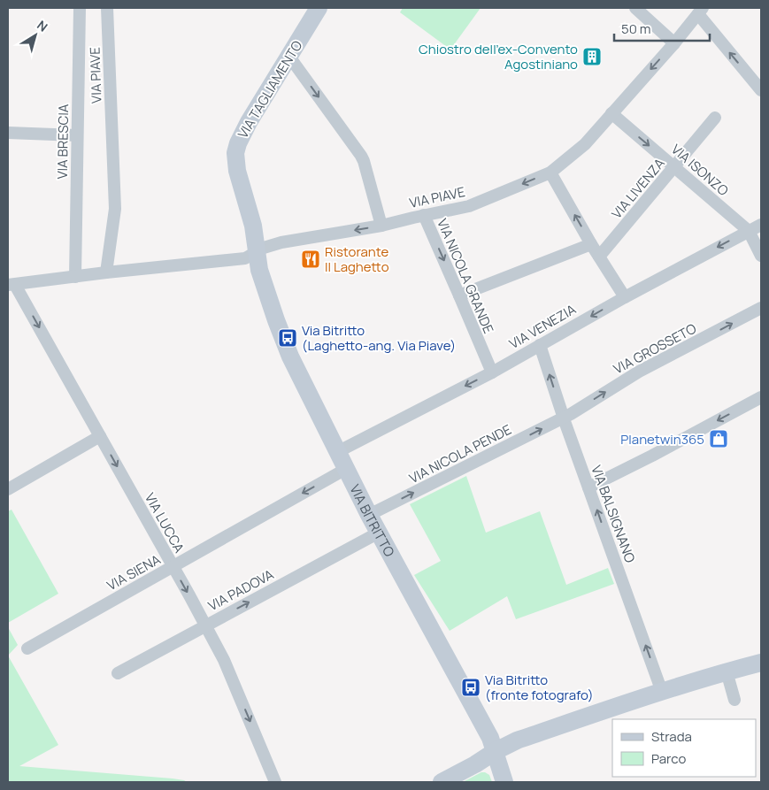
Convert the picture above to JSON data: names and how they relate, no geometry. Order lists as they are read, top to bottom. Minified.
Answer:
{"streets":{"street":["VIA PIAVE","VIA TAGLIAMENTO","VIA BRESCIA","VIA ISONZO","VIA LIVENZA","VIA NICOLA GRANDE","VIA VENEZIA","VIA GROSSETO","VIA NICOLA PENDE","VIA BALSIGNANO","VIA BITRITTO","VIA LUCCA","VIA SIENA","VIA PADOVA"]},"crossings":[["VIA PIAVE","VIA TAGLIAMENTO"],["VIA PIAVE","VIA BRESCIA"],["VIA PIAVE","VIA ISONZO"],["VIA PIAVE","VIA NICOLA GRANDE"],["VIA PIAVE","VIA BITRITTO"],["VIA PIAVE","VIA LUCCA"],["VIA TAGLIAMENTO","VIA BITRITTO"],["VIA ISONZO","VIA LIVENZA"],["VIA ISONZO","VIA VENEZIA"],["VIA NICOLA GRANDE","VIA VENEZIA"],["VIA VENEZIA","VIA BALSIGNANO"],["VIA VENEZIA","VIA BITRITTO"],["VIA GROSSETO","VIA NICOLA PENDE"],["VIA GROSSETO","VIA BALSIGNANO"],["VIA NICOLA PENDE","VIA BALSIGNANO"],["VIA NICOLA PENDE","VIA BITRITTO"],["VIA BITRITTO","VIA SIENA"],["VIA BITRITTO","VIA PADOVA"],["VIA LUCCA","VIA SIENA"],["VIA LUCCA","VIA PADOVA"]],"one_way":["VIA NICOLA GRANDE","VIA VENEZIA","VIA NICOLA PENDE","VIA BALSIGNANO","VIA LUCCA","VIA SIENA","VIA PADOVA"],"places":{"building":["Chiostro dell'ex-Convento Agostiniano"],"restaurant":["Ristorante Il Laghetto"],"bus stop":["Via Bitritto (Laghetto-ang. Via Piave)","Via Bitritto (fronte fotografo)"],"shop":["Planetwin365"]},"legend":["Strada","Parco"],"scale_bar":"50 m","north":"top right"}
